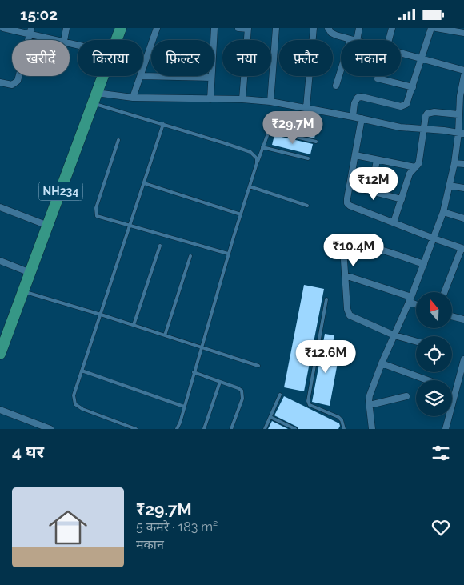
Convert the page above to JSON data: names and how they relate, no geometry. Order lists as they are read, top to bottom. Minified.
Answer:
{"streets":{"highway":["NH234"]},"north":"top","page":{"status":"15:02","chip":["खरीदें","किराया","फ़िल्टर","नया","फ़्लैट","मकान"],"price":["₹29.7M","₹12M","₹10.4M","₹12.6M"],"heading":"4 घर","list":[{"name":"₹29.7M","note":"5 कमरे · 183 m² · मकान"}]}}
